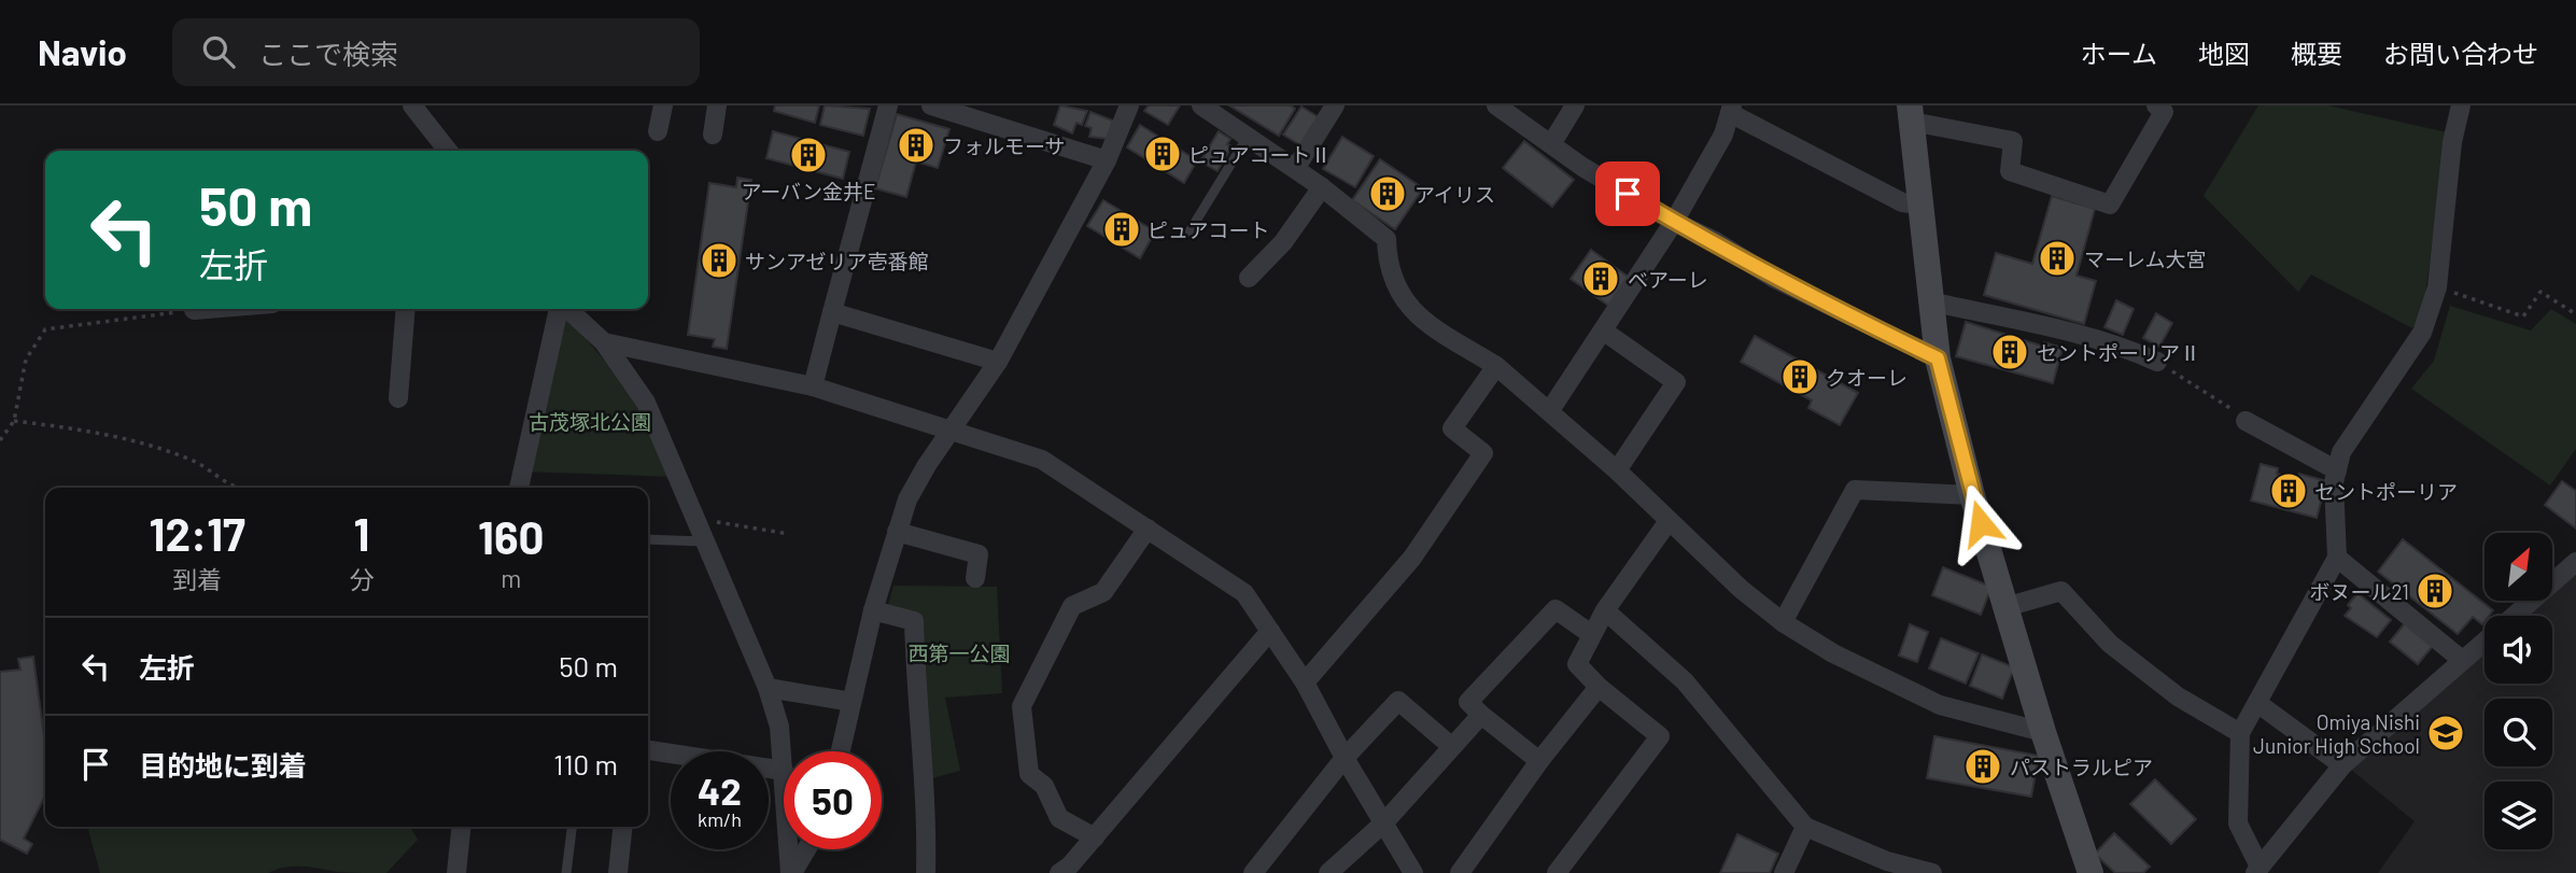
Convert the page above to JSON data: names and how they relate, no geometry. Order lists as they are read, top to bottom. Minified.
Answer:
{"parks":["古茂塚北公園","西第一公園"],"places":{"building":["フォルモーサ","ピュアコートⅡ","アーバン金井E","アイリス","ピュアコート","マーレム大宮","サンアゼリア壱番館","ベアーレ","セントポーリアⅡ","クオーレ","セントポーリア","ボヌール21","パストラルピア"],"school or university":["Omiya Nishi Junior High School"]},"north":"top right","page":{"header":"Navio","search":"ここで検索","nav":["ホーム","地図","概要","お問い合わせ"],"turn":["50 m","左折"],"eta":["12:17","到着","1","分","160","m"],"list":[{"name":"左折","value":"50 m"},{"name":"目的地に到着","value":"110 m"}],"speed":"42 km/h","limit":"50"}}
